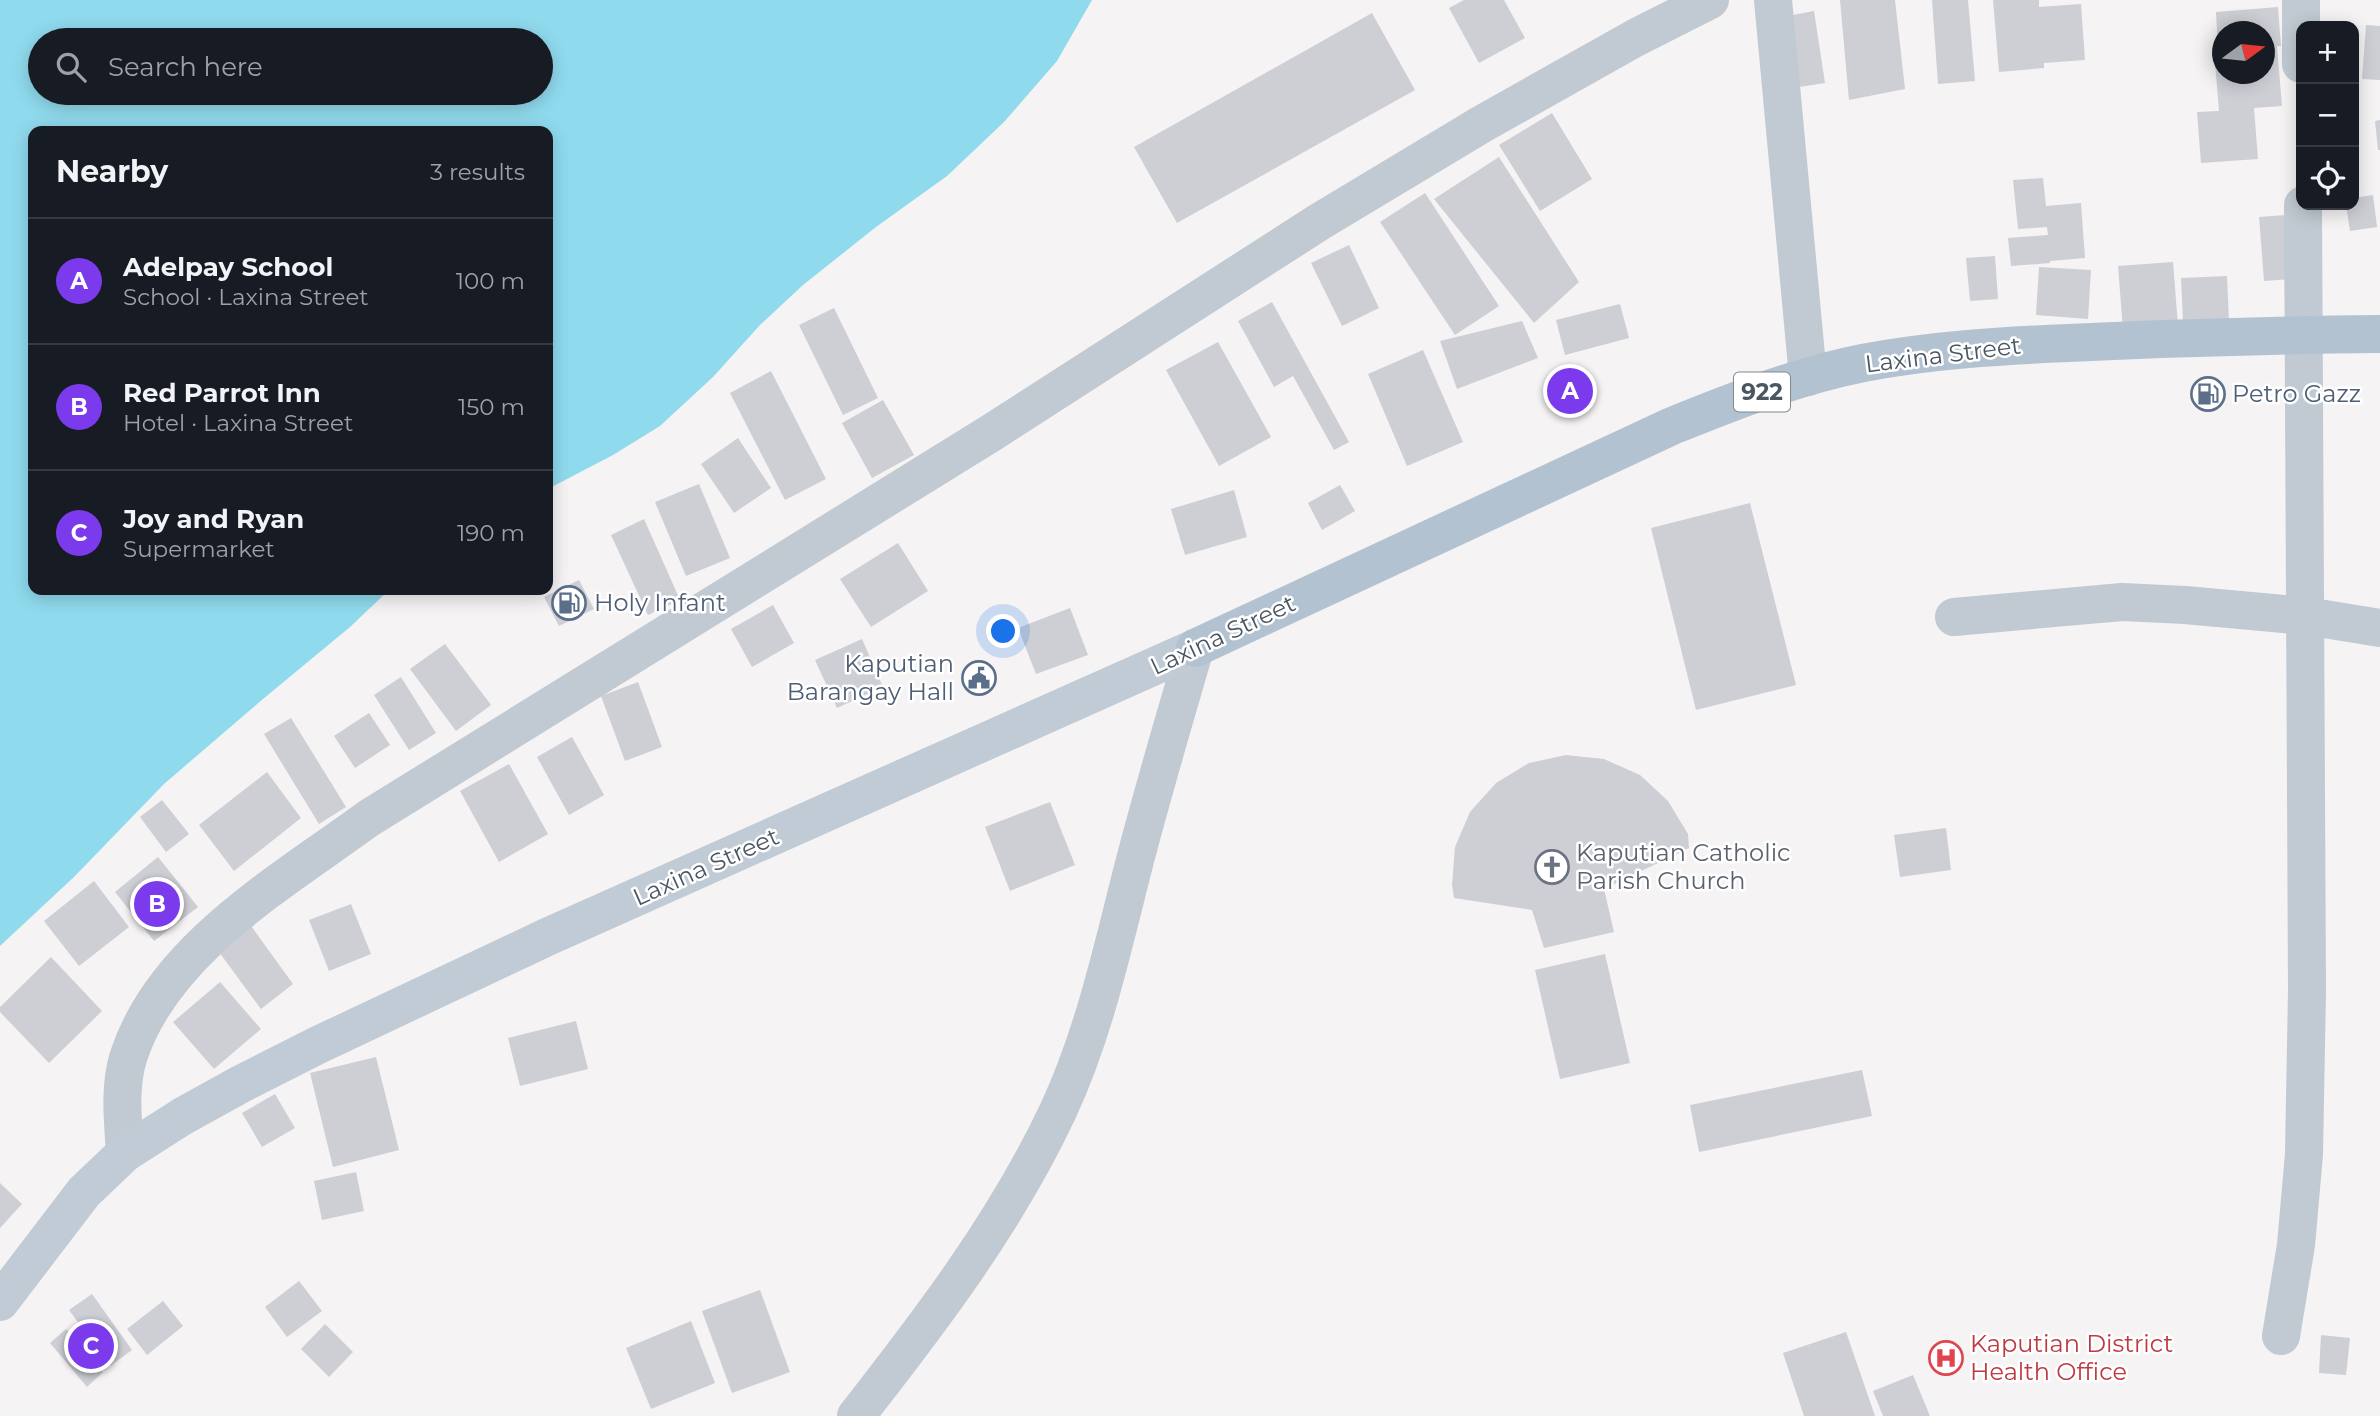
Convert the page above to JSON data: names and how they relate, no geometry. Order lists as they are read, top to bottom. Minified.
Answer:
{"streets":{"main road":["Laxina Street","922"]},"places":{"fuel station":["Petro Gazz","Holy Infant"],"public building":["Kaputian Barangay Hall"],"church":["Kaputian Catholic Parish Church"],"hospital":["Kaputian District Health Office"]},"north":"right","page":{"map_buttons":["+","−"],"search":"Search here","heading":["Nearby","3 results"],"list":[{"mark":"A","name":"Adelpay School","note":"School · Laxina Street","value":"100 m"},{"mark":"B","name":"Red Parrot Inn","note":"Hotel · Laxina Street","value":"150 m"},{"mark":"C","name":"Joy and Ryan","note":"Supermarket","value":"190 m"}],"pins":["A","B","C"]}}
